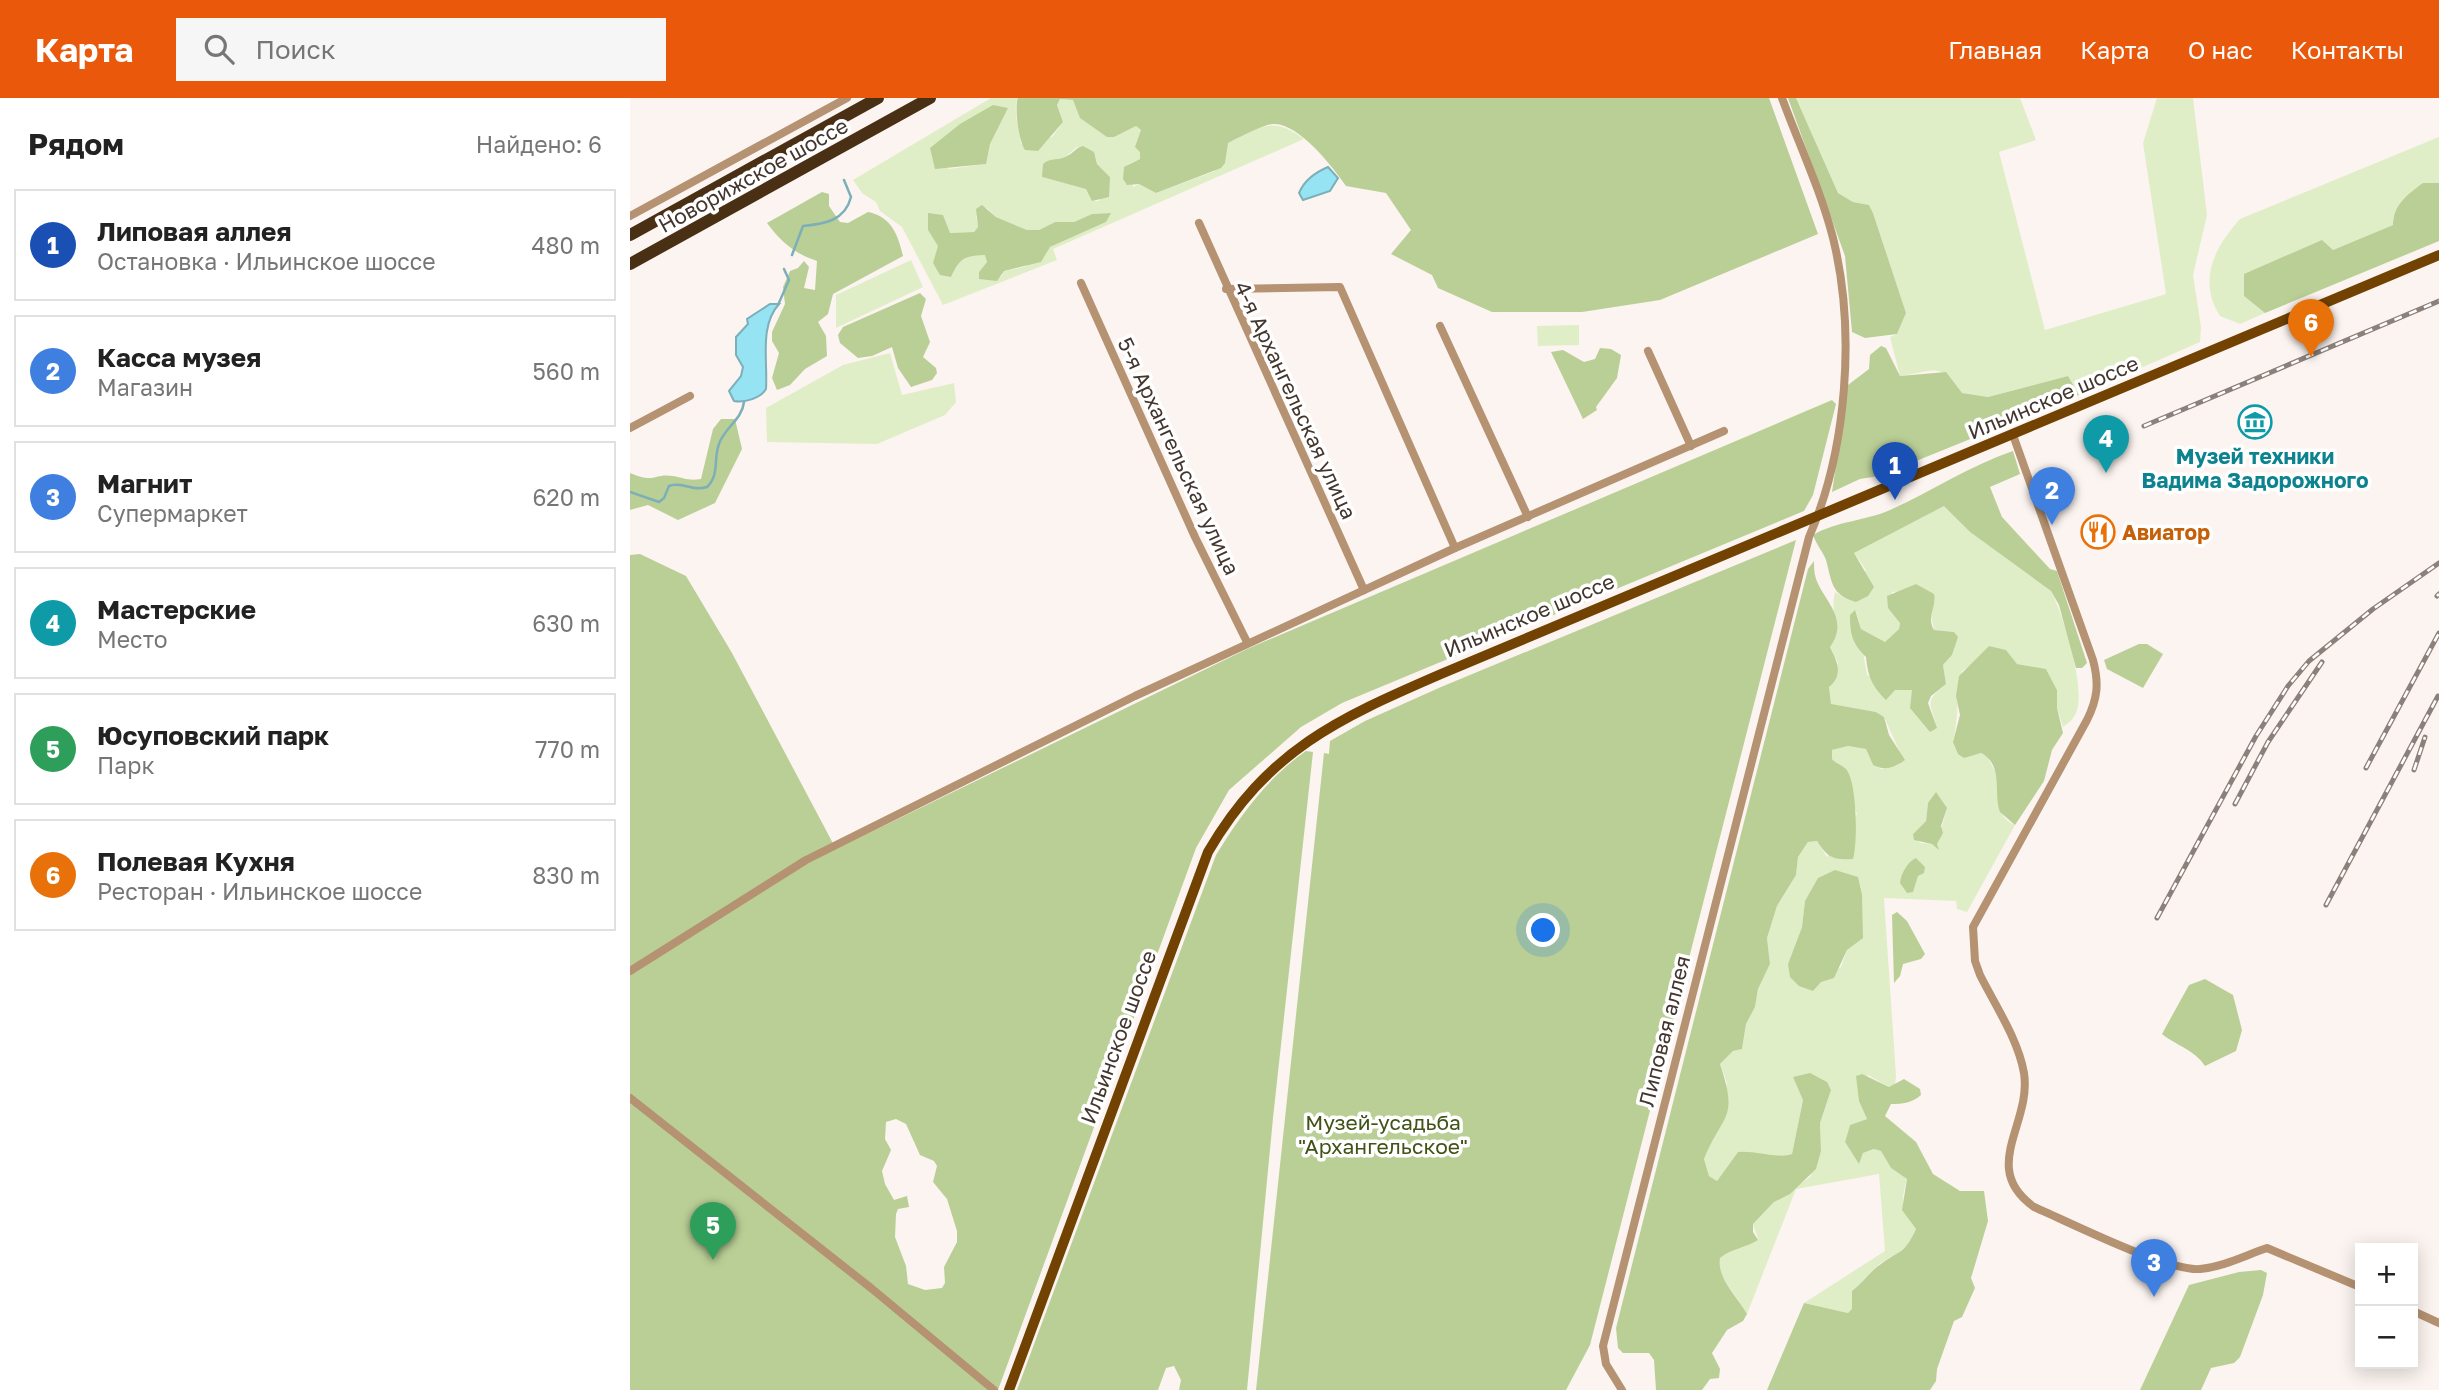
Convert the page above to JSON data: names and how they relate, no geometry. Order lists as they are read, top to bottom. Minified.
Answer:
{"streets":{"highway":["Новорижское шоссе"],"main road":["Ильинское шоссе"],"street":["4-я Архангельская улица","5-я Архангельская улица","Липовая аллея"]},"crossings":[["Ильинское шоссе","Липовая аллея"]],"parks":["Музей-усадьба \"Архангельское\""],"places":{"museum":["Музей техники Вадима Задорожного"],"restaurant":["Авиатор"]},"page":{"header":"Карта","search":"Поиск","nav":["Главная","Карта","О нас","Контакты"],"heading":["Рядом","Найдено: 6"],"list":[{"mark":"1","name":"Липовая аллея","note":"Остановка · Ильинское шоссе","value":"480 m"},{"mark":"2","name":"Касса музея","note":"Магазин","value":"560 m"},{"mark":"3","name":"Магнит","note":"Супермаркет","value":"620 m"},{"mark":"4","name":"Мастерские","note":"Место","value":"630 m"},{"mark":"5","name":"Юсуповский парк","note":"Парк","value":"770 m"},{"mark":"6","name":"Полевая Кухня","note":"Ресторан · Ильинское шоссе","value":"830 m"}],"pins":["6","4","1","2","5","3"],"map_buttons":["+","−"]}}
